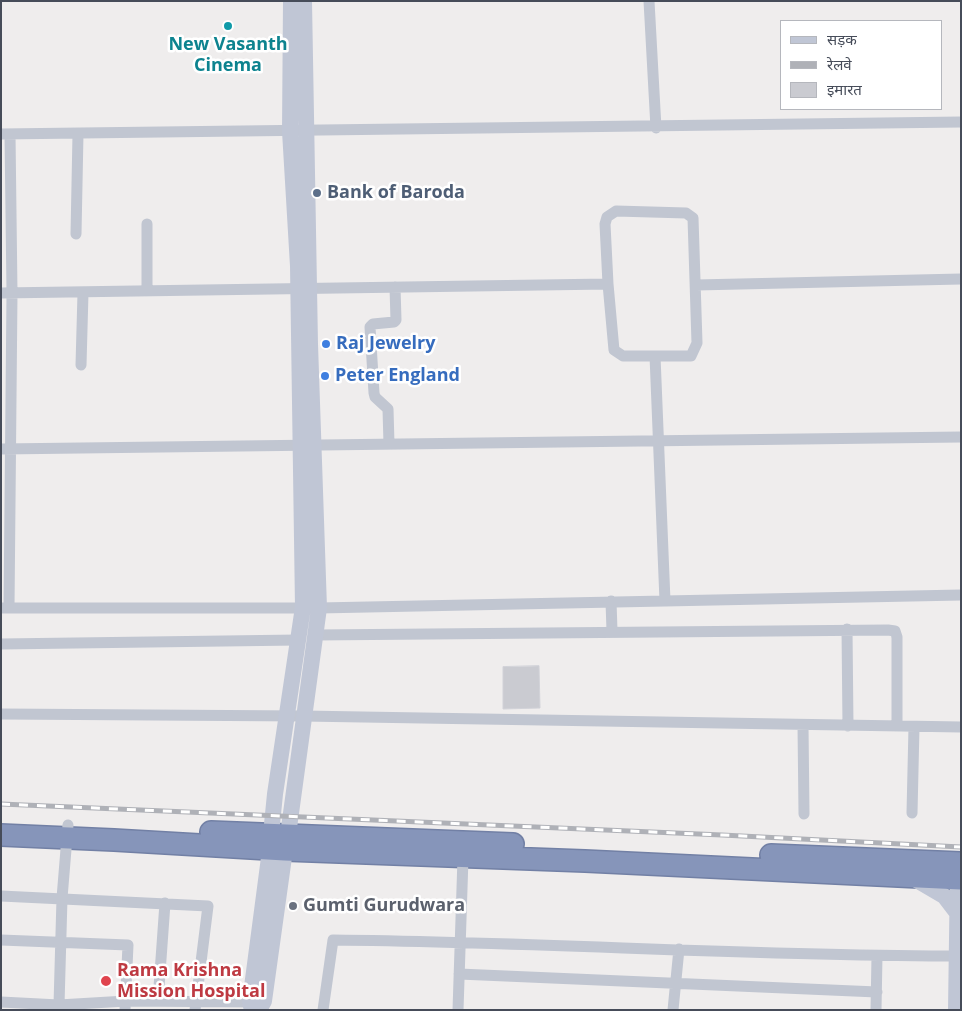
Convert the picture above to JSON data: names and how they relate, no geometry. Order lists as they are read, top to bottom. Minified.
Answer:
{"places":["New Vasanth Cinema","Bank of Baroda","Raj Jewelry","Peter England","Gumti Gurudwara","Rama Krishna Mission Hospital"],"legend":["सड़क","रेलवे","इमारत"]}
